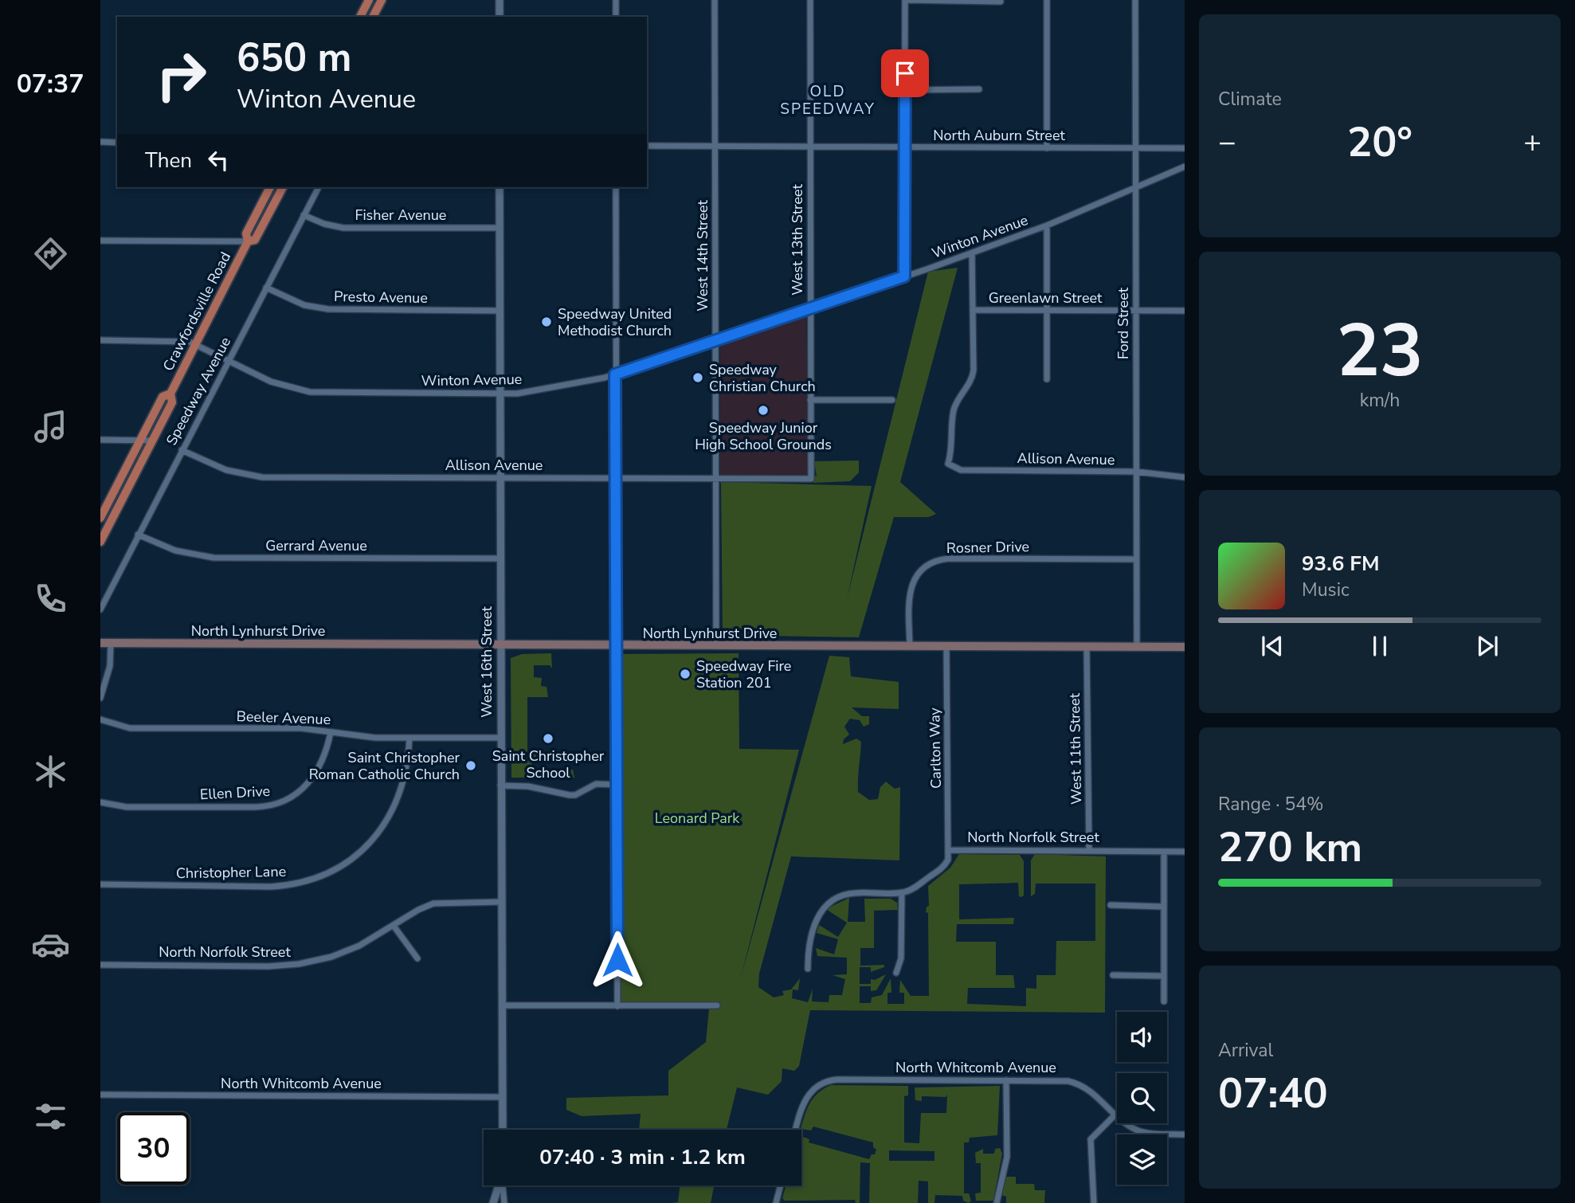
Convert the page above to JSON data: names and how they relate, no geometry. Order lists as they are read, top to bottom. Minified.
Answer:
{"streets":{"main road":["Crawfordsville Road","North Lynhurst Drive"],"street":["North Auburn Street","Fisher Avenue","Winton Avenue","West 13th Street","West 14th Street","Presto Avenue","Greenlawn Street","Ford Street","Speedway Avenue","Allison Avenue","Gerrard Avenue","Rosner Drive","West 16th Street","Beeler Avenue","Carlton Way","West 11th Street","Ellen Drive","North Norfolk Street","Christopher Lane","North Whitcomb Avenue"]},"crossings":[["North Auburn Street","West 13th Street"],["North Auburn Street","West 14th Street"],["North Auburn Street","Ford Street"],["Fisher Avenue","Speedway Avenue"],["Fisher Avenue","West 16th Street"],["Winton Avenue","West 13th Street"],["Winton Avenue","West 14th Street"],["Winton Avenue","Crawfordsville Road"],["Winton Avenue","Ford Street"],["Winton Avenue","Speedway Avenue"],["Winton Avenue","West 16th Street"],["West 13th Street","Allison Avenue"],["West 14th Street","Allison Avenue"],["West 14th Street","North Lynhurst Drive"],["Presto Avenue","Speedway Avenue"],["Presto Avenue","West 16th Street"],["Greenlawn Street","Ford Street"],["Greenlawn Street","Allison Avenue"],["Ford Street","Allison Avenue"],["Ford Street","Rosner Drive"],["Ford Street","North Lynhurst Drive"],["Speedway Avenue","Allison Avenue"],["Speedway Avenue","Gerrard Avenue"],["Allison Avenue","West 16th Street"],["Gerrard Avenue","West 16th Street"],["Rosner Drive","North Lynhurst Drive"],["North Lynhurst Drive","West 16th Street"],["North Lynhurst Drive","Carlton Way"],["North Lynhurst Drive","West 11th Street"],["West 16th Street","Beeler Avenue"],["West 16th Street","North Norfolk Street"],["West 16th Street","North Whitcomb Avenue"],["Beeler Avenue","Ellen Drive"],["Beeler Avenue","Christopher Lane"],["Carlton Way","North Norfolk Street"],["West 11th Street","North Norfolk Street"]],"districts":["OLD SPEEDWAY"],"parks":["Leonard Park"],"places":["Speedway United Methodist Church","Speedway Christian Church","Speedway Junior High School Grounds","Speedway Fire Station 201","Saint Christopher School","Saint Christopher Roman Catholic Church"],"page":{"tabs":"07:37","tile":["Climate",["23","km/h"],["Range · 54%","270 km"],["Arrival","07:40"]],"turn":["650 m","Winton Avenue"],"heat":["−","20°","+"],"then":"Then","song":["93.6 FM","Music"],"limit":"30","trip":"07:40 · 3 min · 1.2 km"}}
